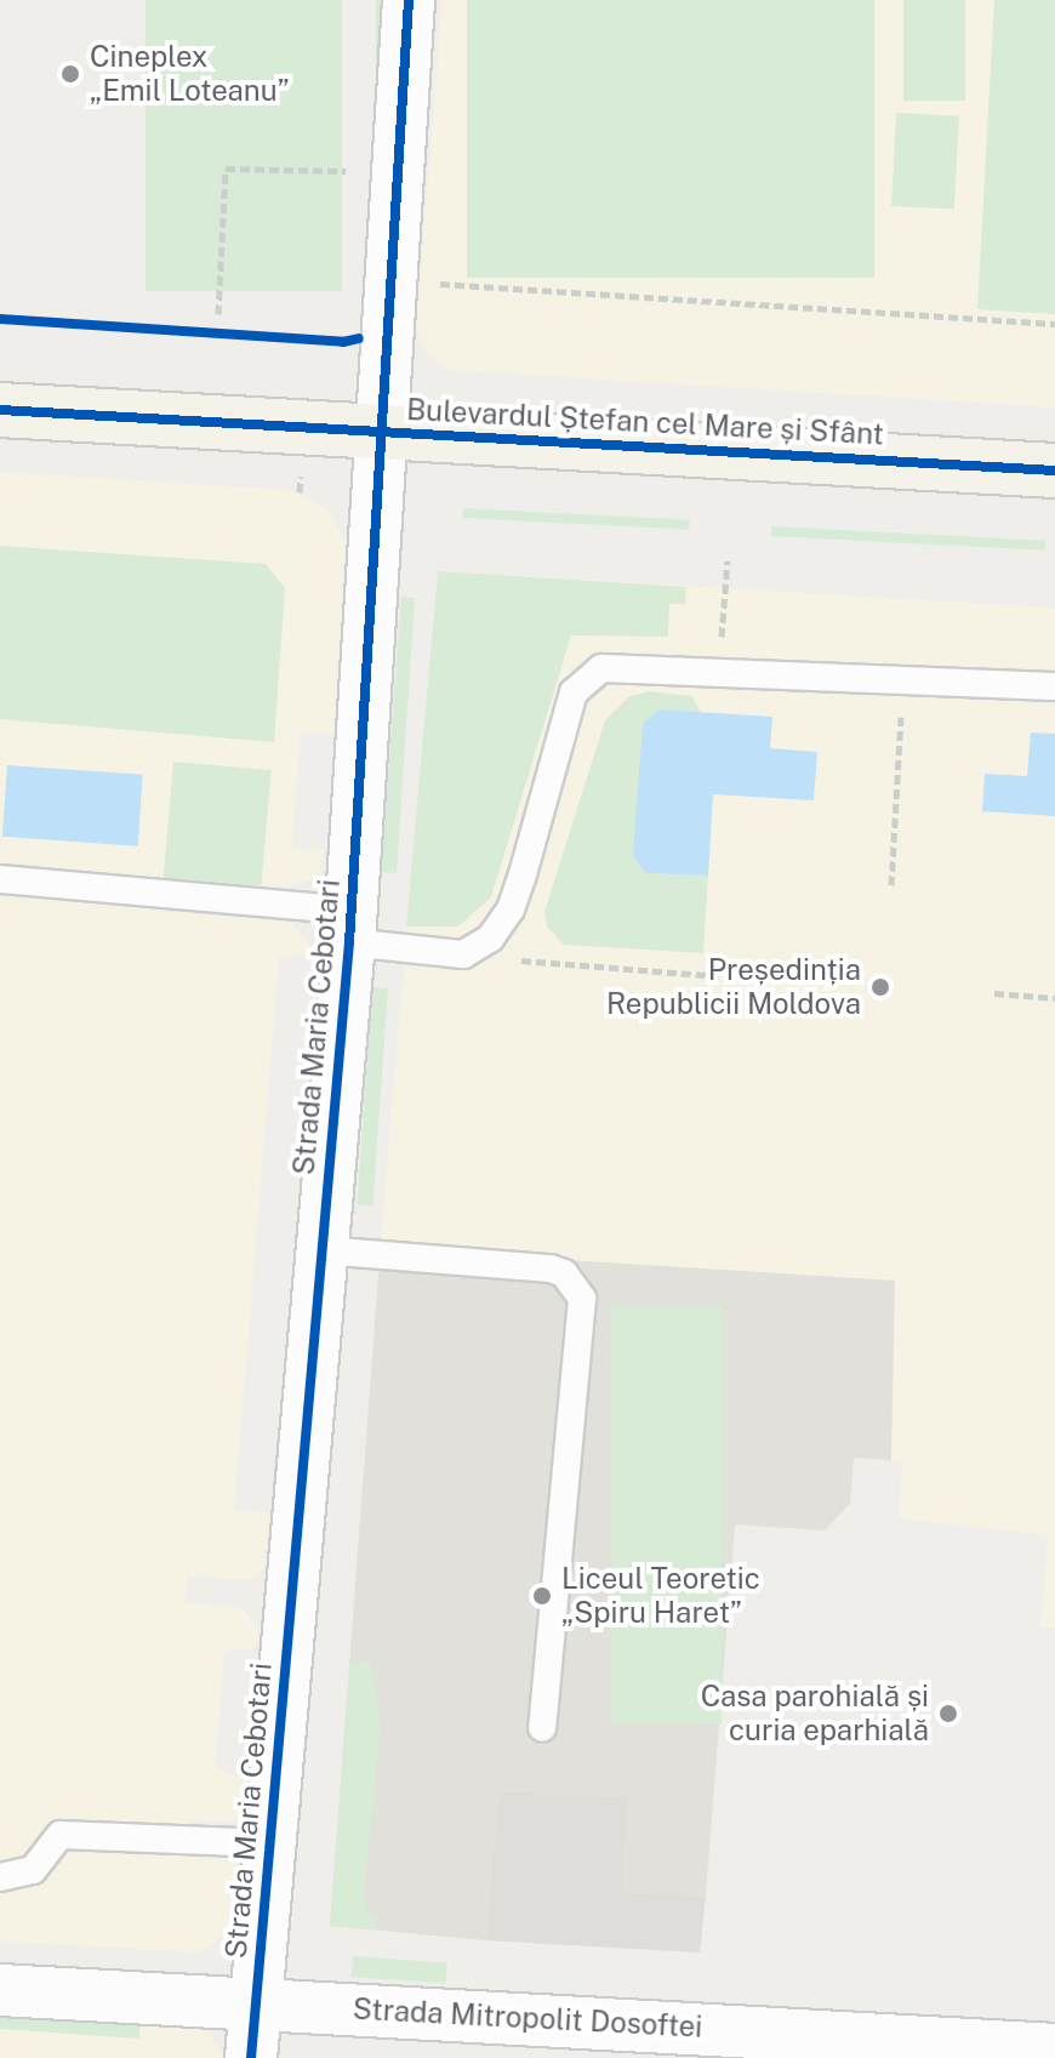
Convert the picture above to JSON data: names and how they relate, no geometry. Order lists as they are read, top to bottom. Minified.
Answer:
{"streets":{"main road":["Bulevardul Ștefan cel Mare și Sfânt"],"street":["Strada Maria Cebotari","Strada Mitropolit Dosoftei"]},"crossings":[["Bulevardul Ștefan cel Mare și Sfânt","Strada Maria Cebotari"],["Strada Maria Cebotari","Strada Mitropolit Dosoftei"]],"places":["Cineplex „Emil Loteanu”","Președinția Republicii Moldova","Liceul Teoretic „Spiru Haret”","Casa parohială și curia eparhială"]}
